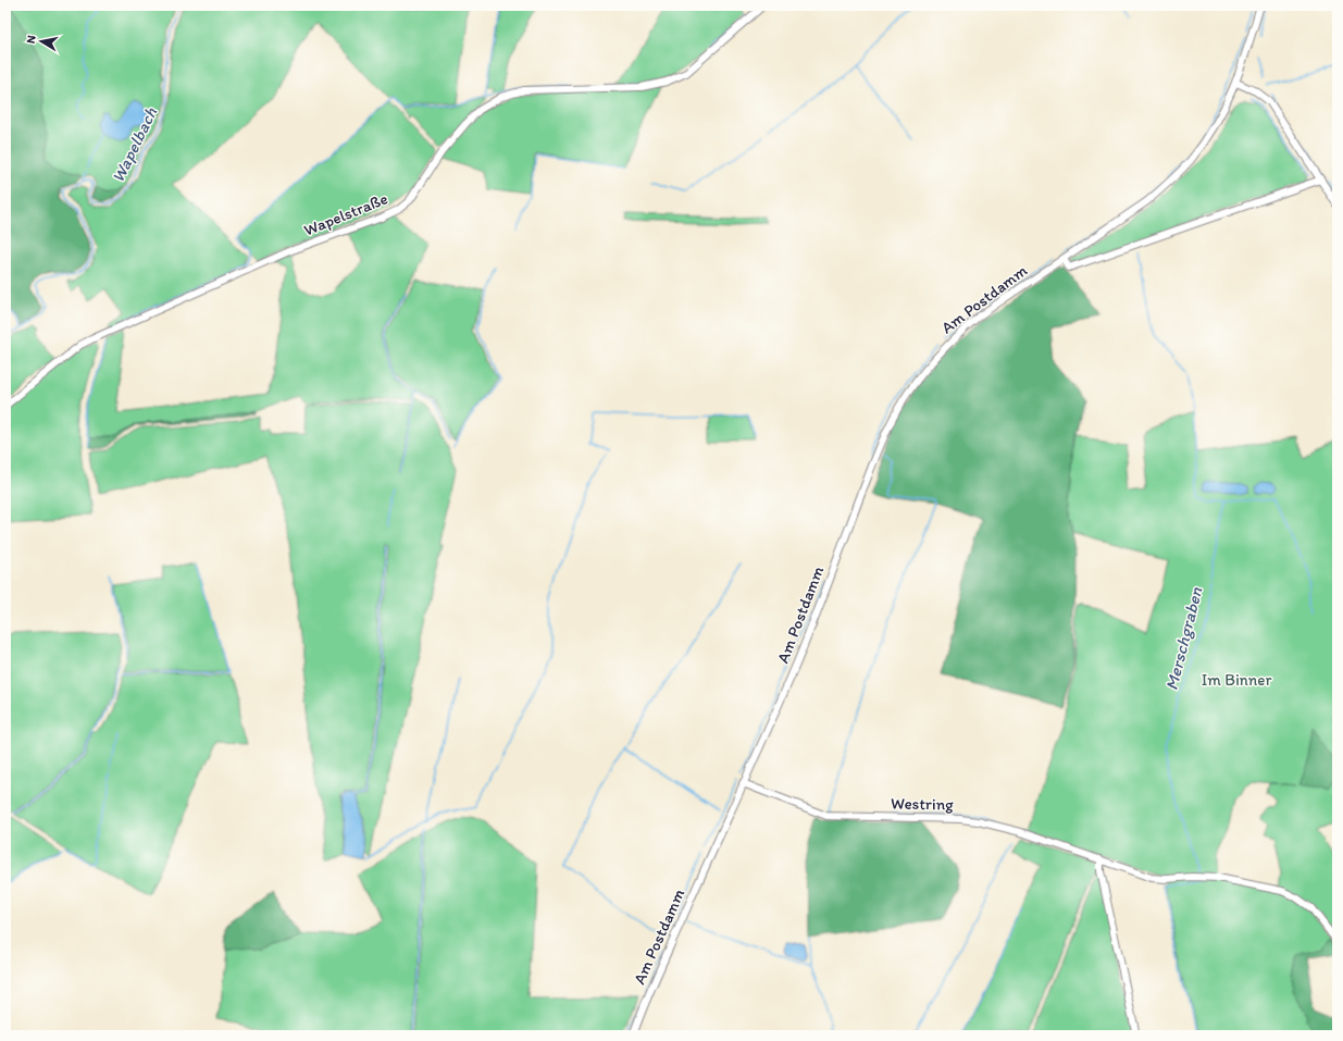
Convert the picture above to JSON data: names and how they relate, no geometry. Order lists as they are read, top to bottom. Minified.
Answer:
{"streets":{"street":["Wapelstraße","Am Postdamm","Westring"]},"crossings":[["Am Postdamm","Westring"]],"water":["Wapelbach","Merschgraben"],"parks":["Im Binner"],"north":"left"}
